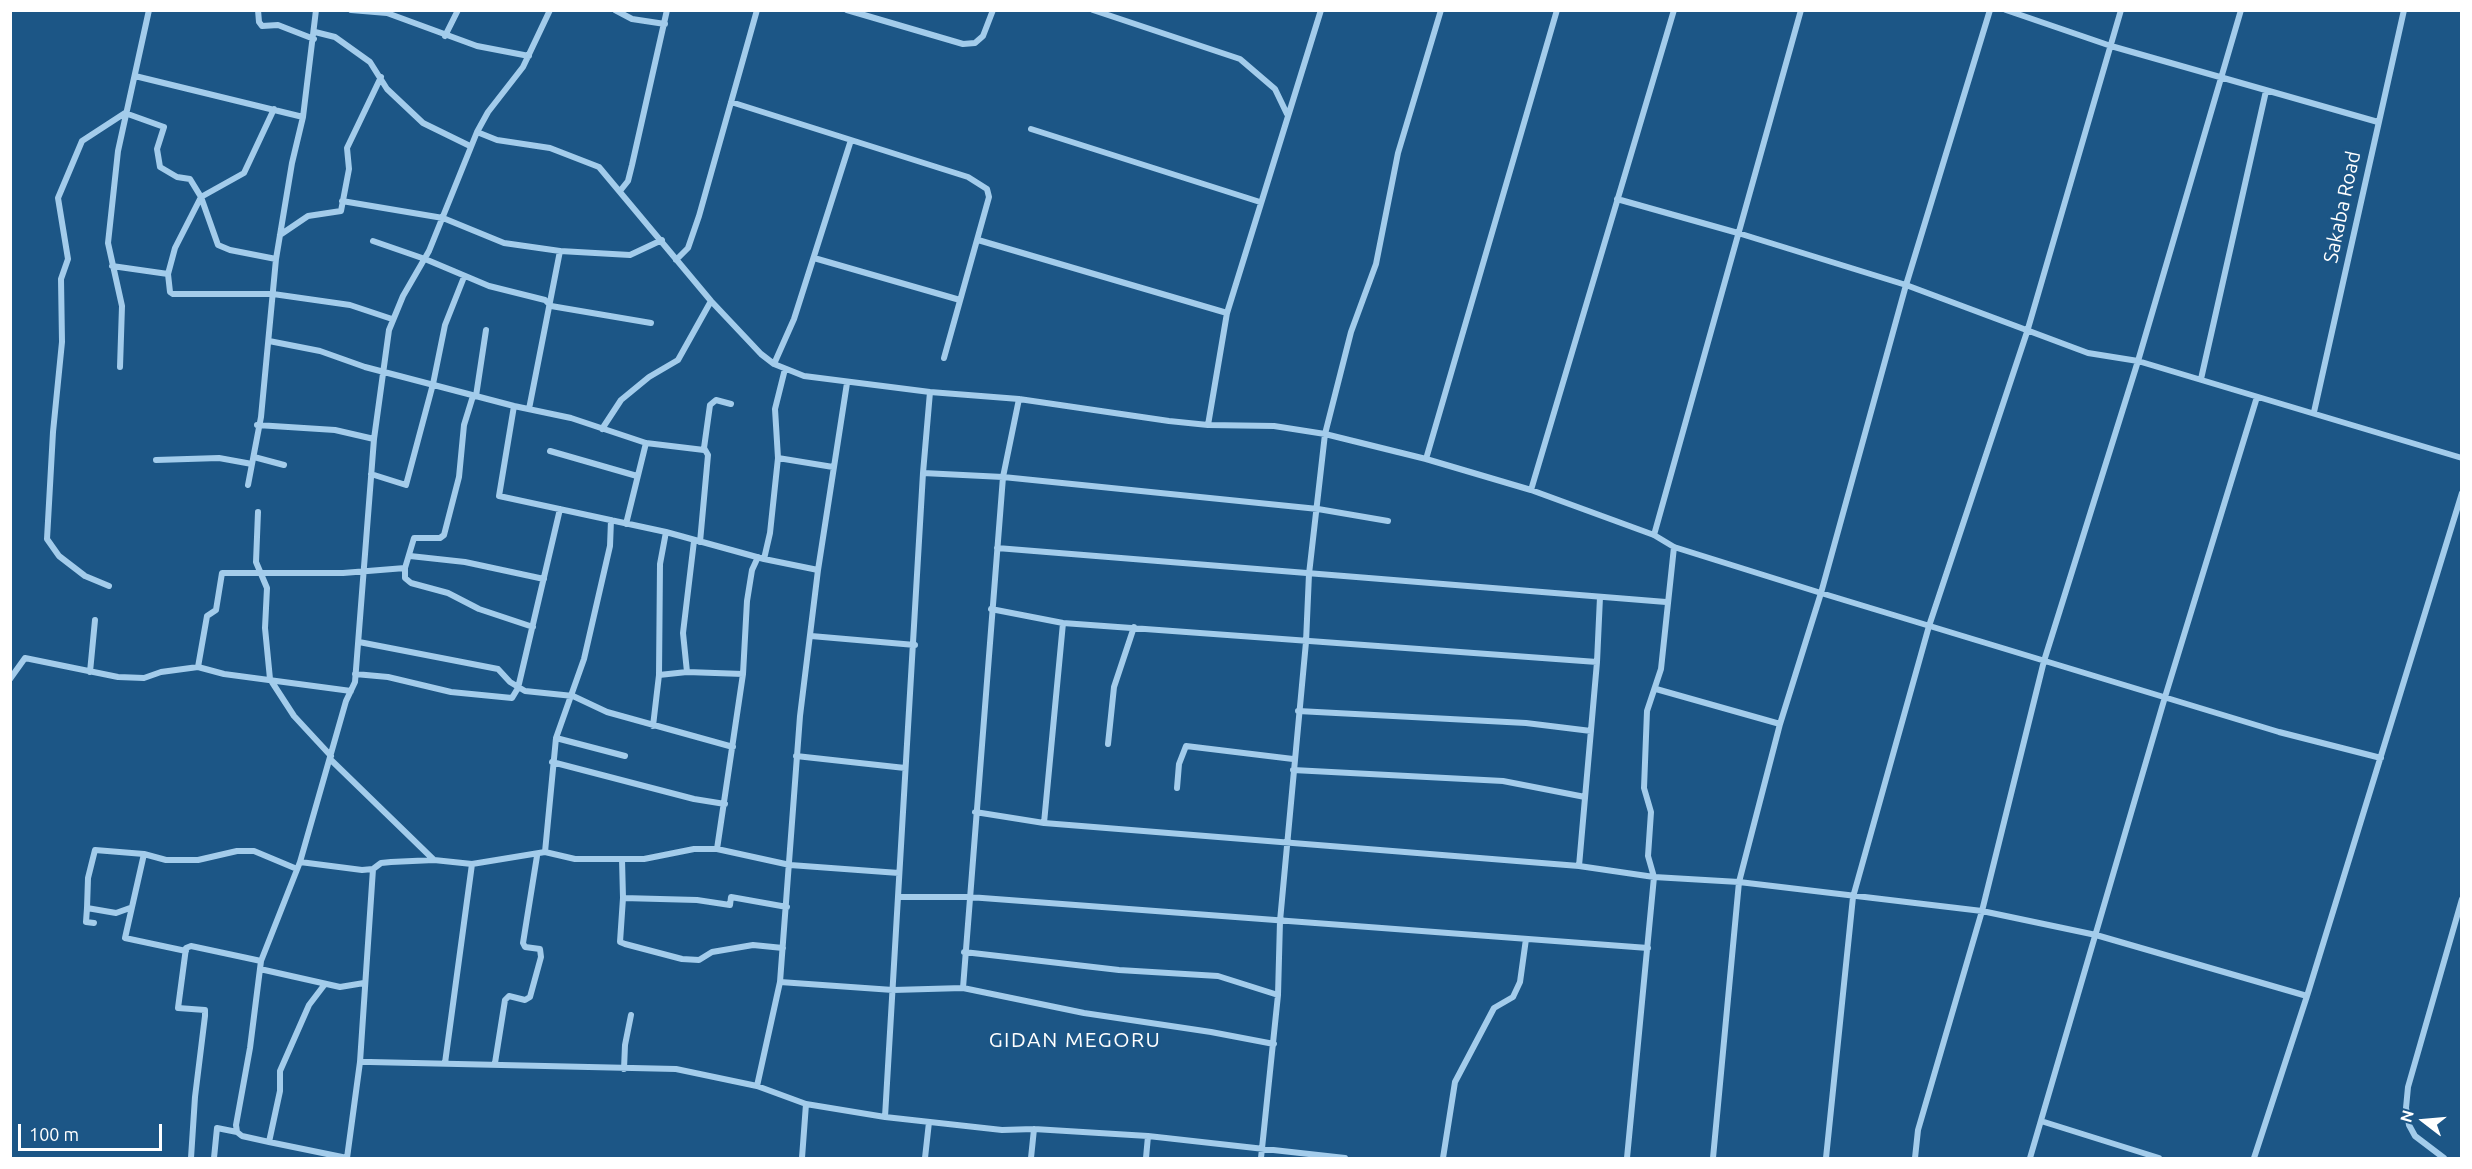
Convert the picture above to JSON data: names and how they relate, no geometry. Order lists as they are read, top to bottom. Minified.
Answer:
{"streets":{"street":["Sakaba Road"]},"districts":["GIDAN MEGORU"],"scale_bar":"100 m","north":"left"}
